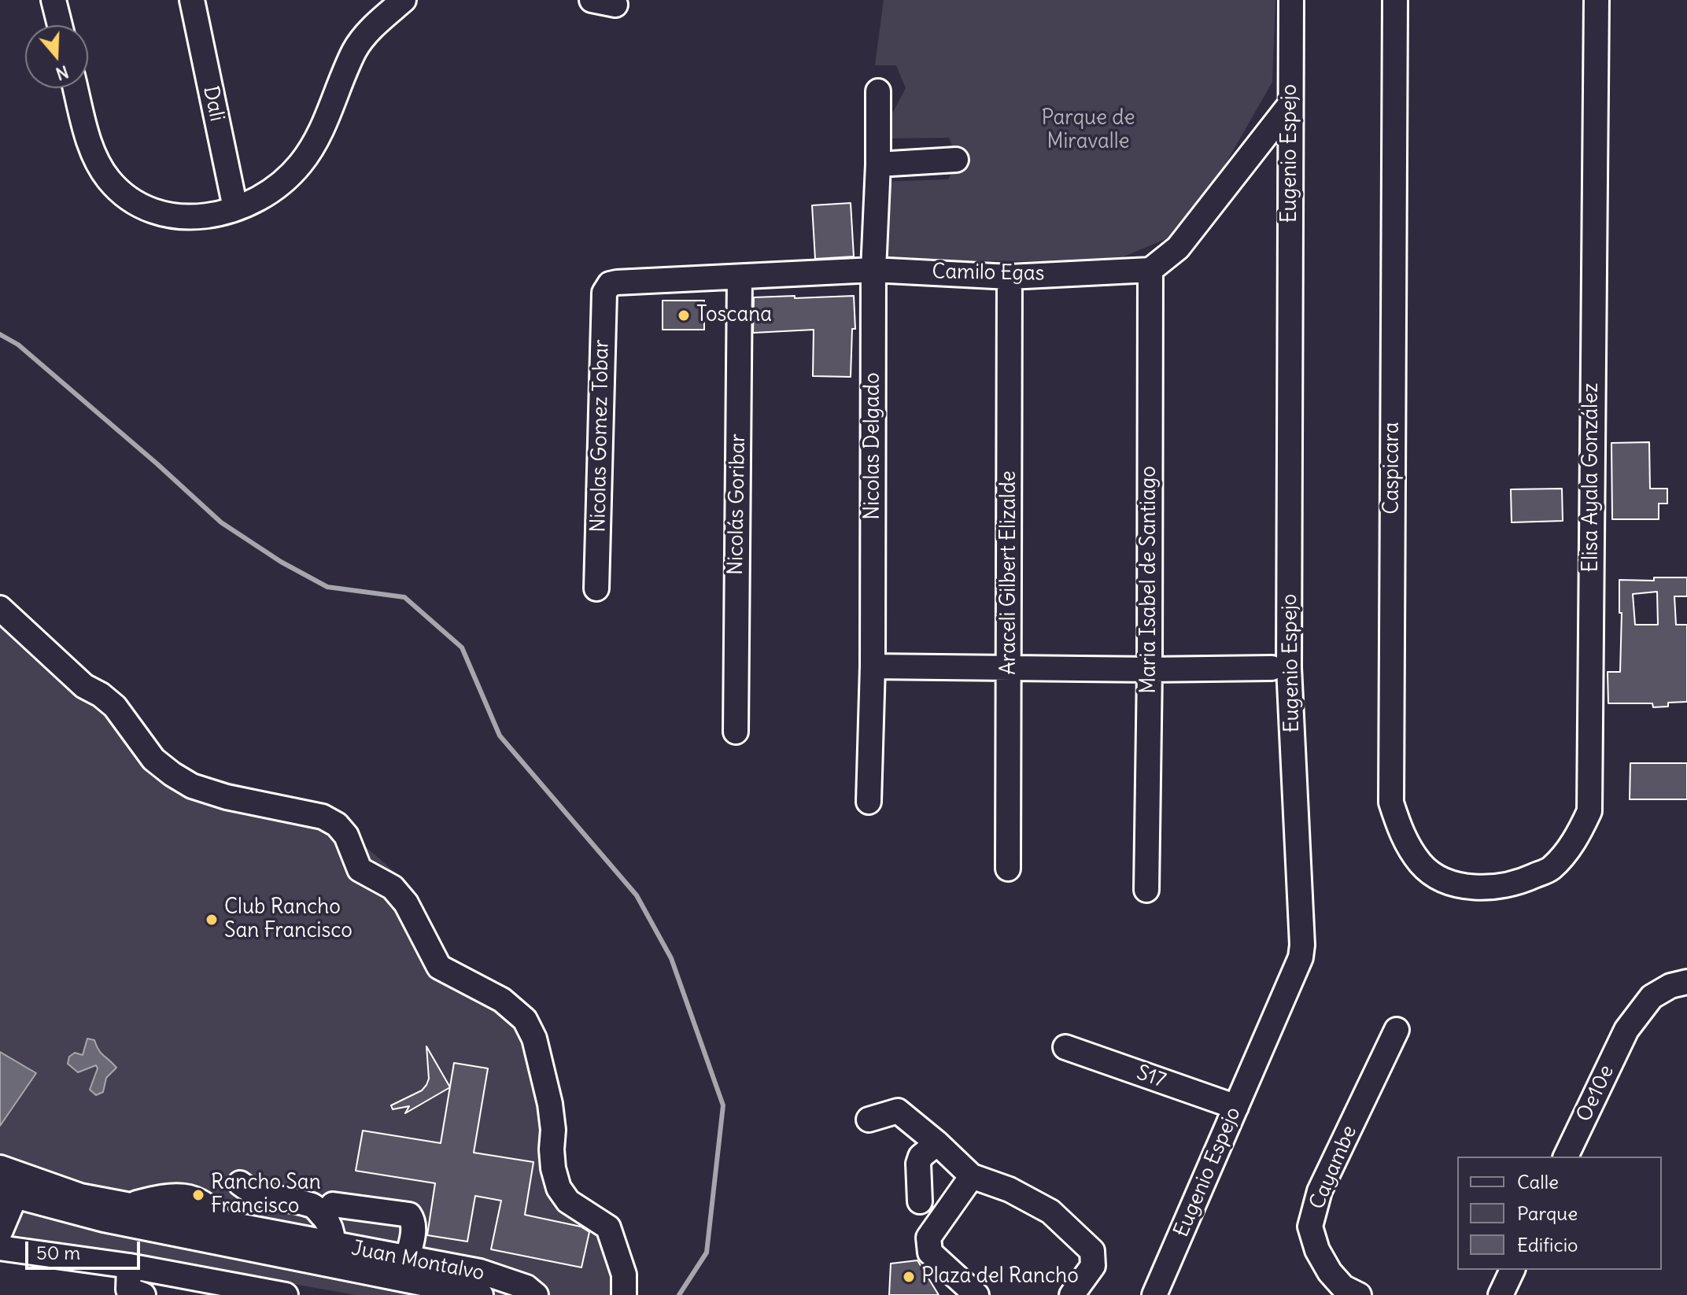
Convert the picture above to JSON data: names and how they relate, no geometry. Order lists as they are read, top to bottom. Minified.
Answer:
{"streets":{"street":["Dali","Eugenio Espejo","Camilo Egas","Nicolas Gomez Tobar","Nicolas Delgado","Caspicara","Elisa Ayala González","Nicolás Goribar","Araceli Gilbert Elizalde","Maria Isabel de Santiago","S17","Oe10e","Cayambe","Juan Montalvo"]},"crossings":[["Eugenio Espejo","S17"],["Camilo Egas","Nicolas Gomez Tobar"],["Camilo Egas","Nicolas Delgado"],["Camilo Egas","Nicolás Goribar"],["Camilo Egas","Araceli Gilbert Elizalde"],["Camilo Egas","Maria Isabel de Santiago"],["Caspicara","Elisa Ayala González"]],"parks":["Parque de Miravalle"],"places":["Toscana","Club Rancho San Francisco","Rancho San Francisco","Plaza del Rancho"],"legend":["Calle","Parque","Edificio"],"scale_bar":"50 m","north":"bottom"}
